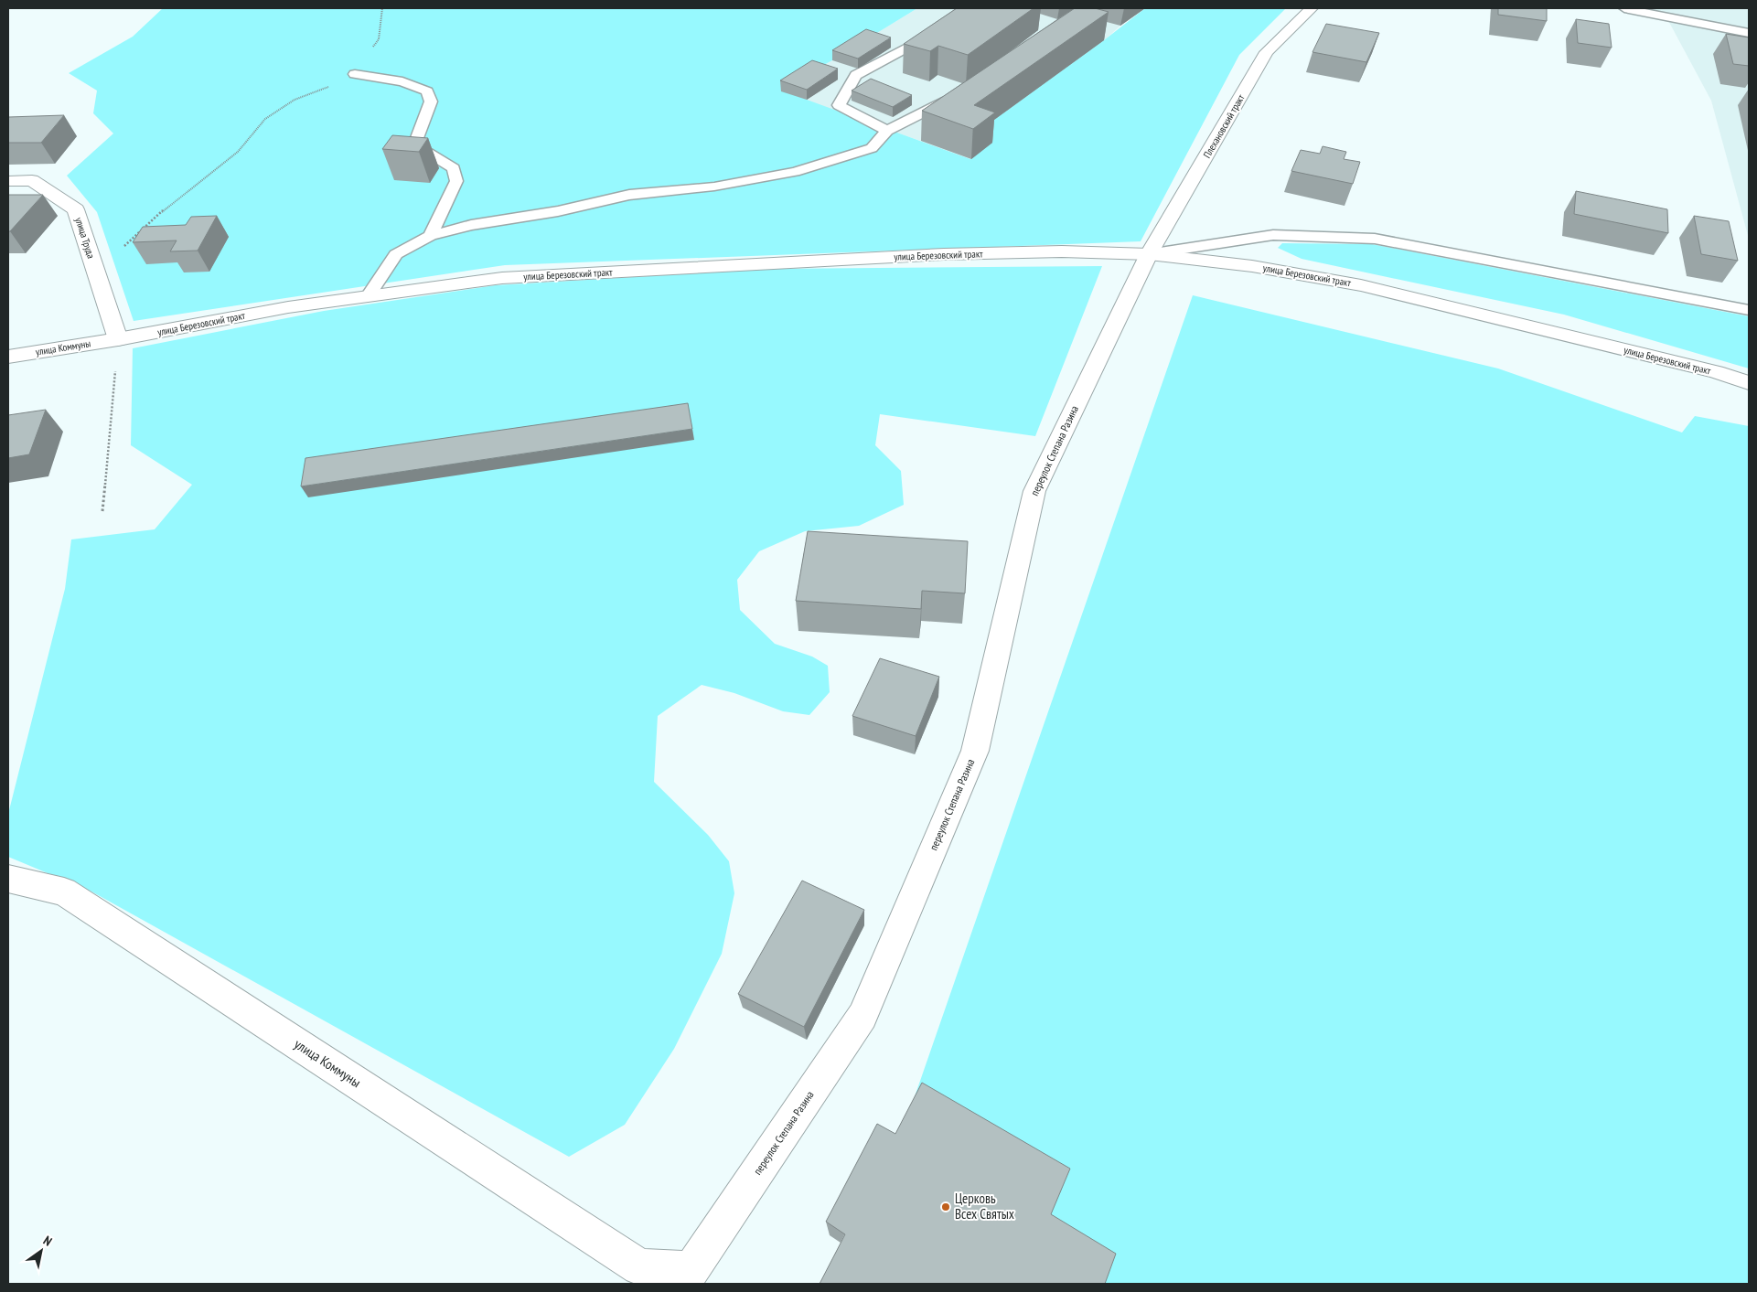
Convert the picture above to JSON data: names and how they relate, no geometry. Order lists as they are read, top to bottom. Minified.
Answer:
{"streets":{"street":["Плехановский тракт","улица Труда","улица Березовский тракт","улица Коммуны","переулок Степана Разина"]},"crossings":[["Плехановский тракт","улица Березовский тракт"],["Плехановский тракт","переулок Степана Разина"],["улица Труда","улица Березовский тракт"],["улица Труда","улица Коммуны"],["улица Березовский тракт","улица Коммуны"],["улица Березовский тракт","переулок Степана Разина"],["улица Коммуны","переулок Степана Разина"]],"places":["Церковь Всех Святых"],"north":"top right"}
